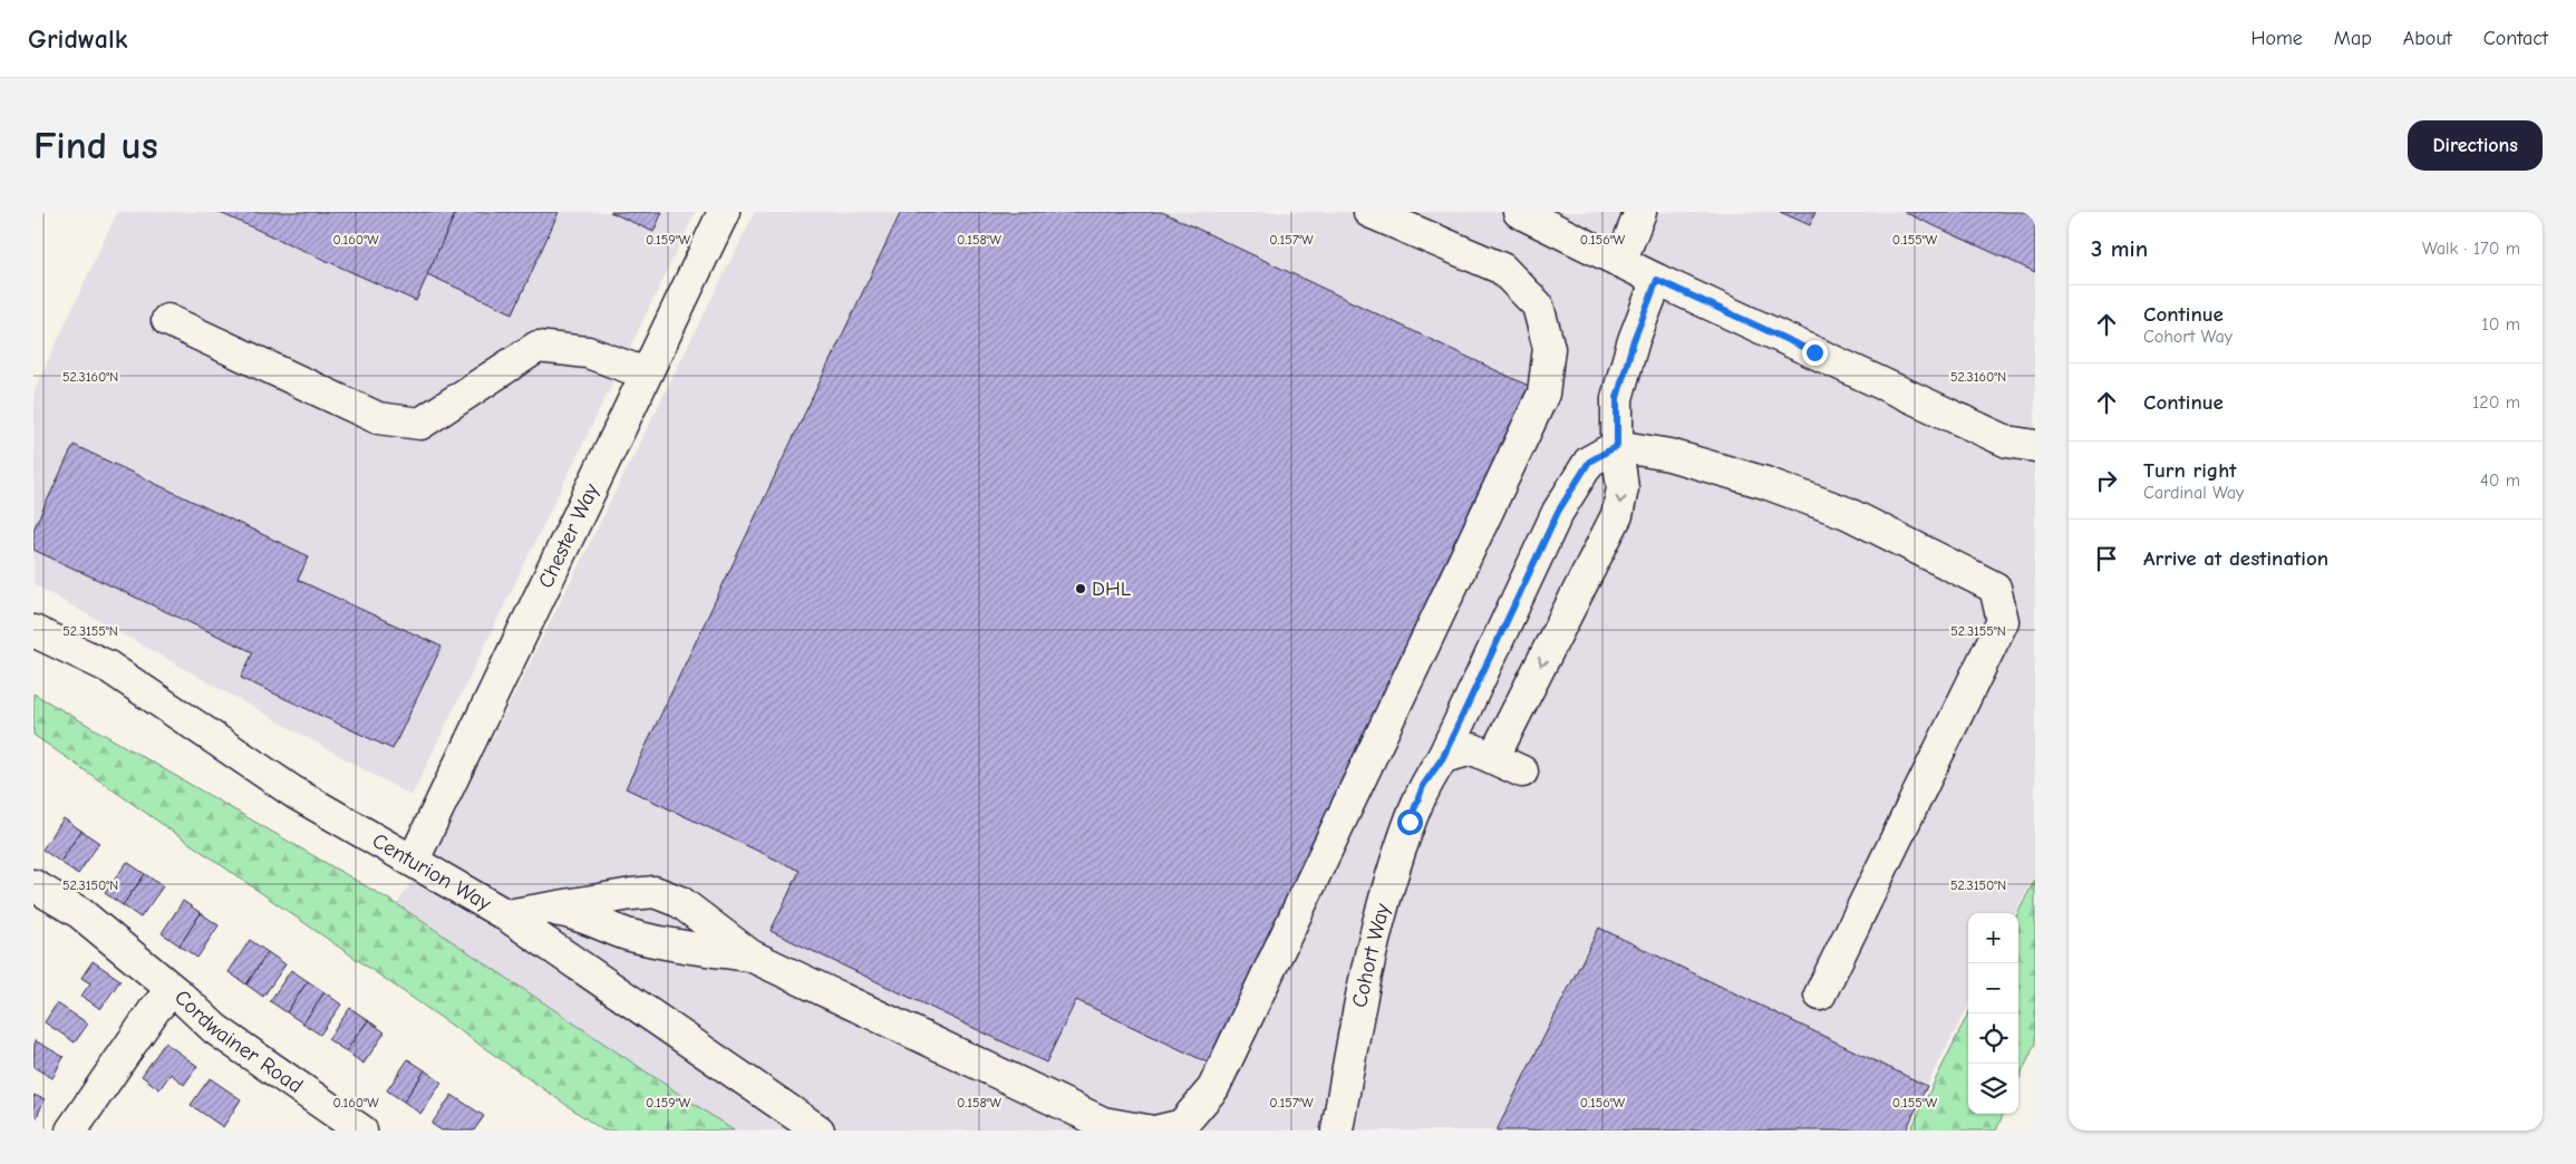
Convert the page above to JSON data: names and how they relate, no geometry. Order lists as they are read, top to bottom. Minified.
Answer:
{"streets":{"street":["Chester Way","Centurion Way","Cohort Way","Cordwainer Road"]},"crossings":[["Chester Way","Centurion Way"]],"places":["DHL"],"page":{"header":"Gridwalk","nav":["Home","Map","About","Contact"],"buttons":"Directions","title":"Find us","heading":["3 min","Walk · 170 m"],"list":[["Continue","Cohort Way","10 m"],["Continue","120 m"],["Turn right","Cardinal Way","40 m"],"Arrive at destination"],"map_buttons":["+","−"]},"coordinates":["0.160°W","0.159°W","0.158°W","0.157°W","0.156°W","0.155°W","52.3160°N","52.3155°N","52.3150°N"]}
